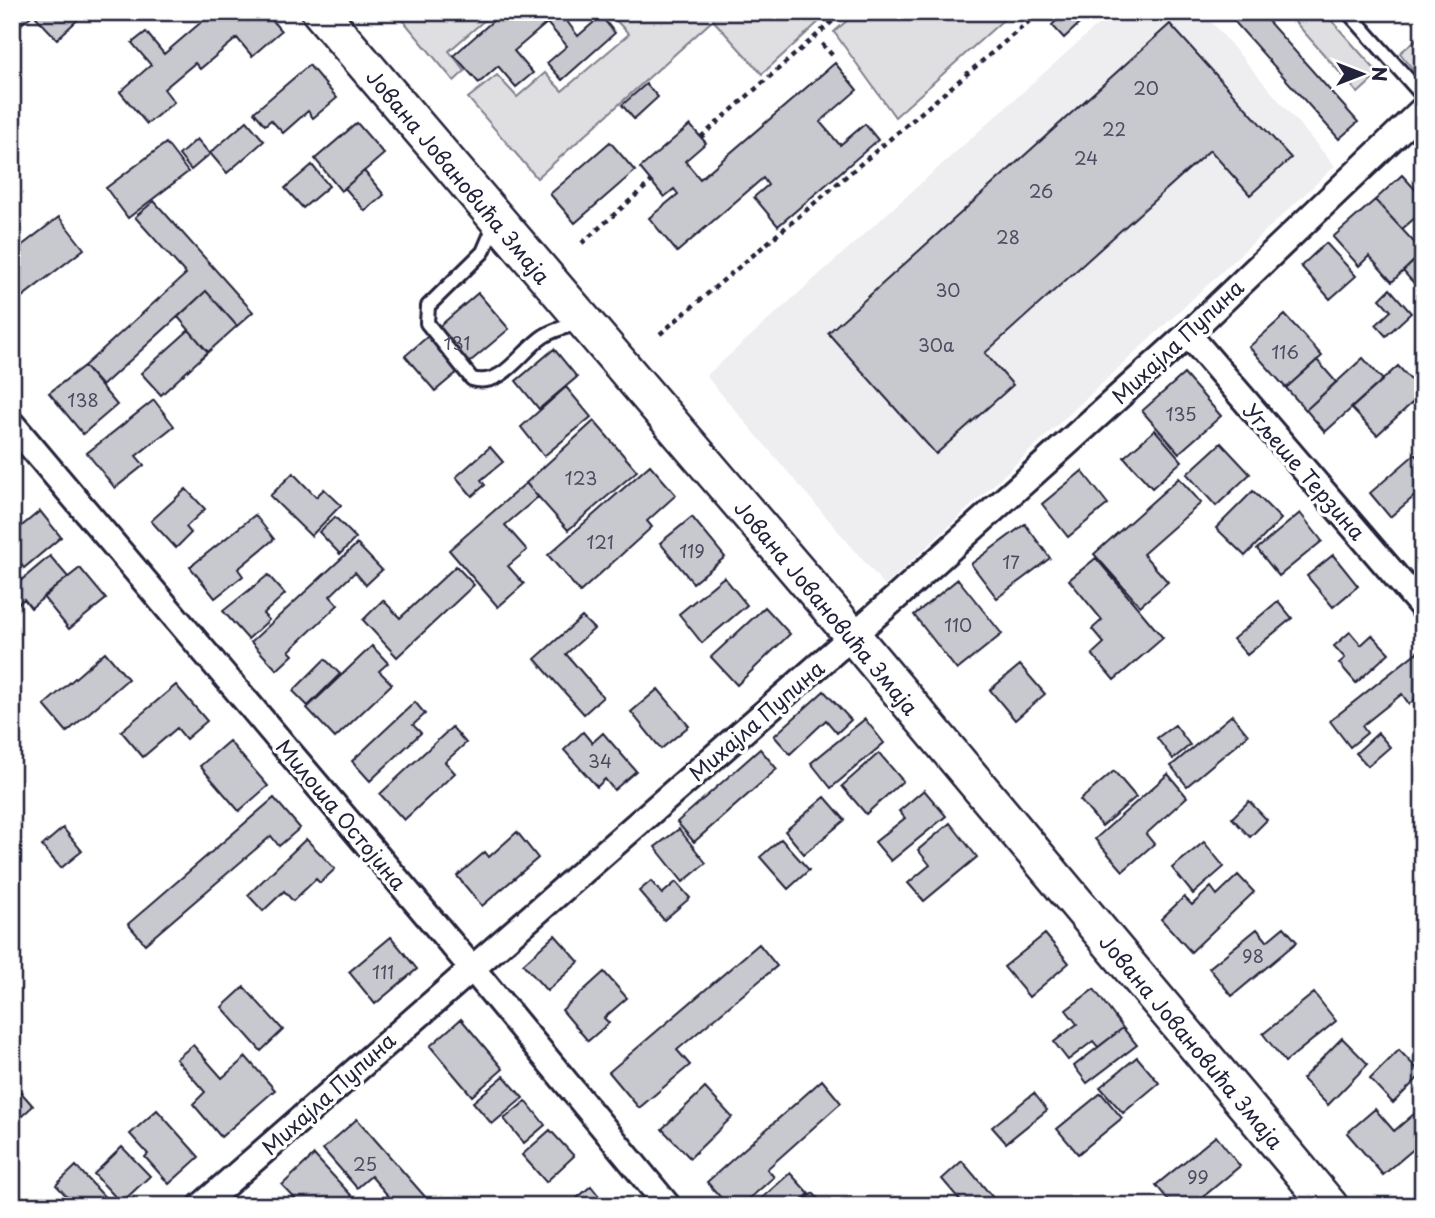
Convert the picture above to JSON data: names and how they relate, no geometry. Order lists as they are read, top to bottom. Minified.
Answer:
{"streets":{"main road":["Јована Јовановића Змаја"],"street":["Михајла Пупина","Угљеше Терзина","Милоша Остојина"]},"crossings":[["Јована Јовановића Змаја","Михајла Пупина"],["Михајла Пупина","Угљеше Терзина"],["Михајла Пупина","Милоша Остојина"]],"house_numbers":["20","22","24","26","28","30","131","30a","116","138","135","123","121","119","17","110","34","98","111","25","99"],"north":"right"}
